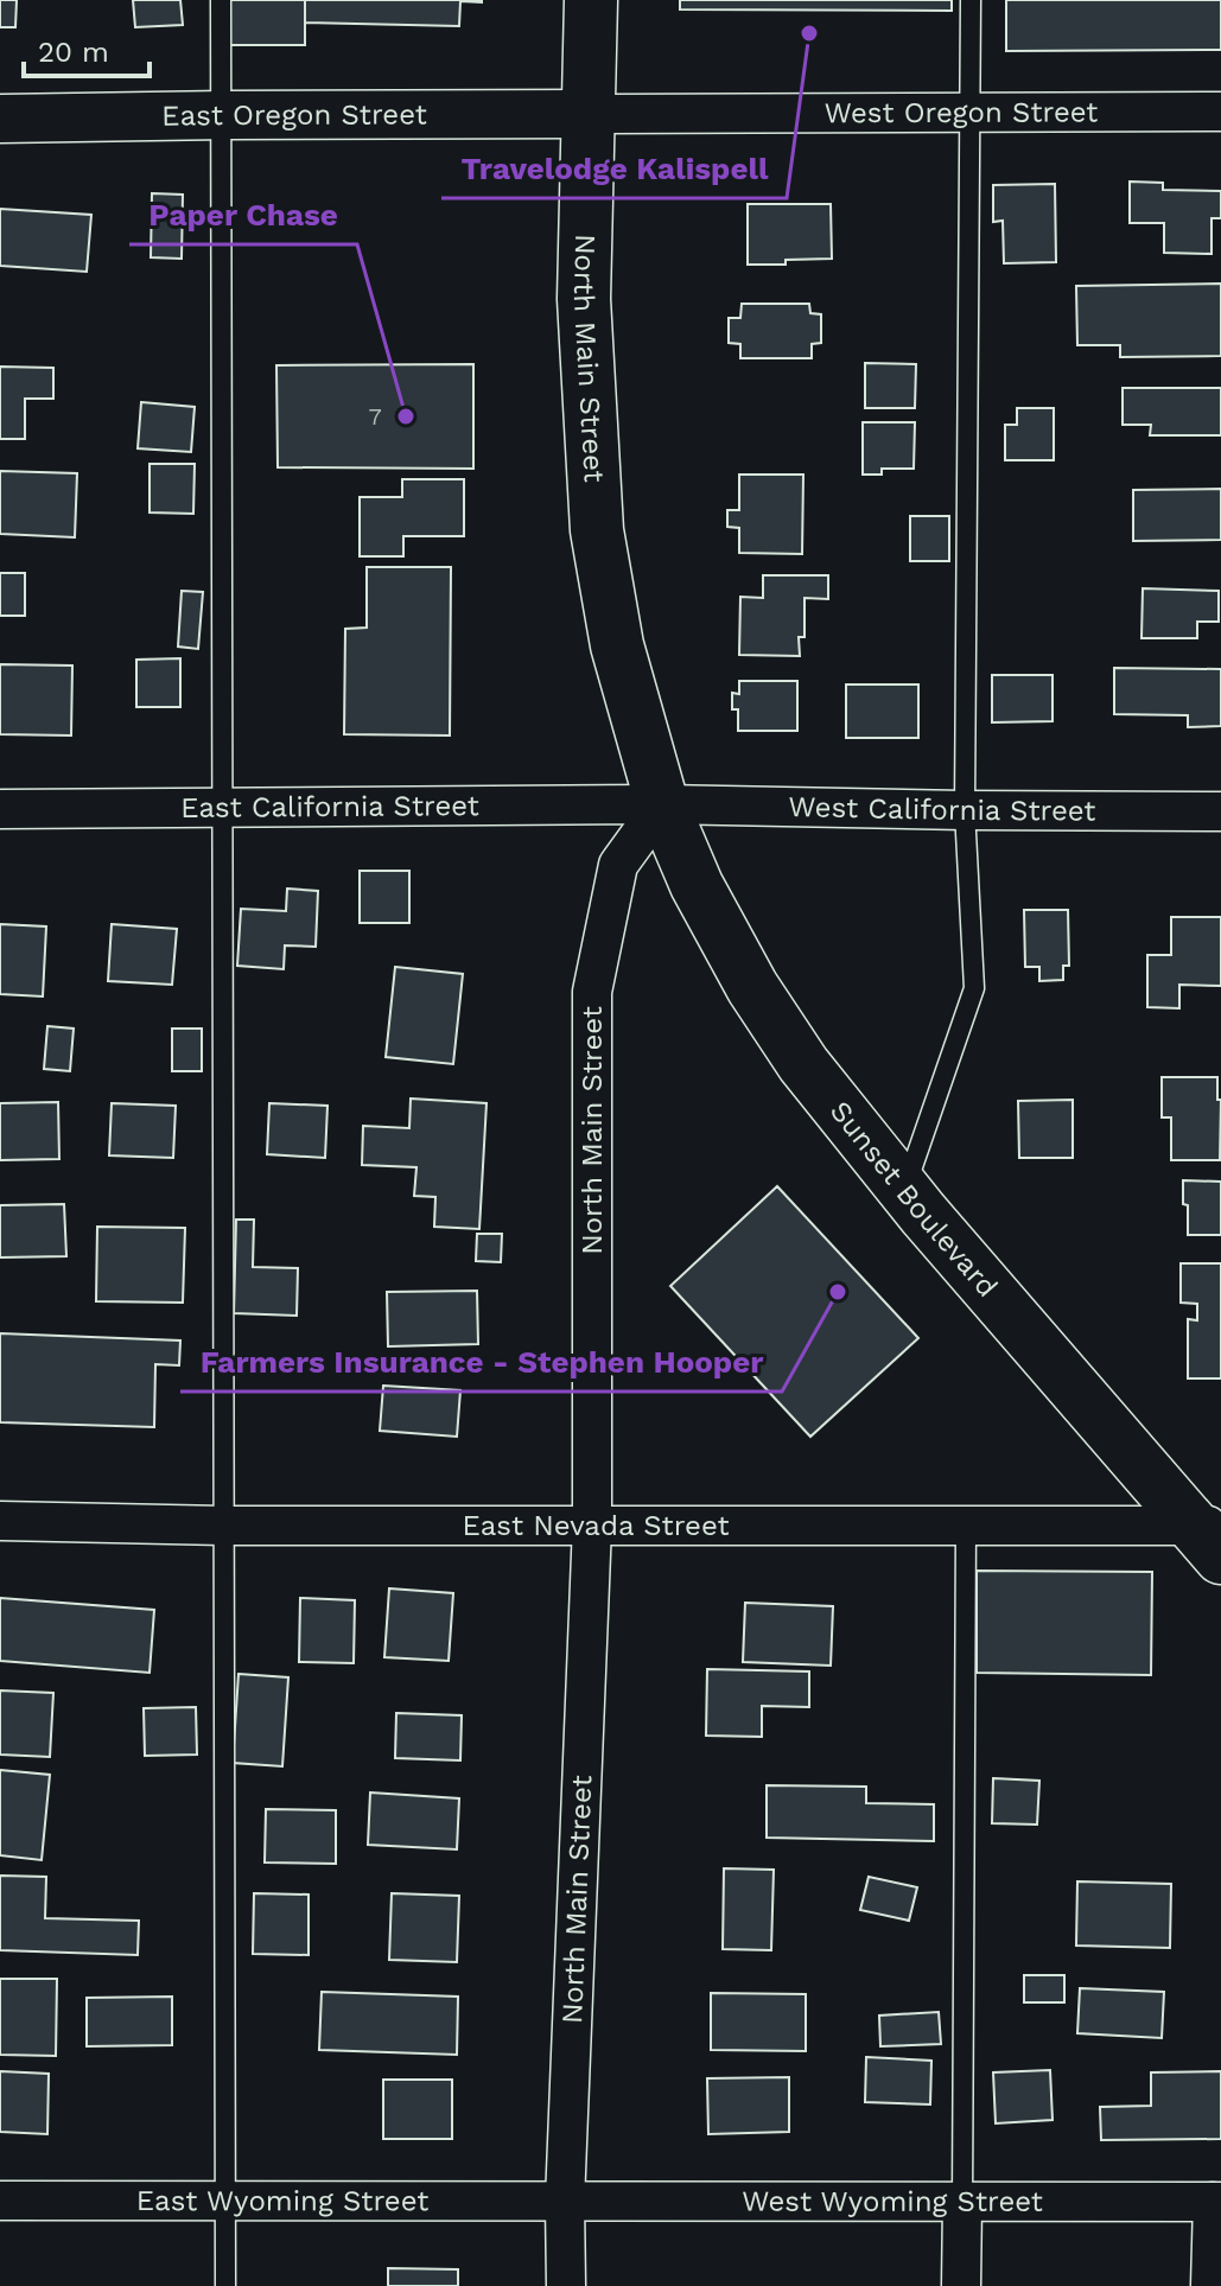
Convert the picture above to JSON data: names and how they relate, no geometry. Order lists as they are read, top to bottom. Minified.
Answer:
{"streets":{"main road":["North Main Street","Sunset Boulevard"],"street":["West Oregon Street","East Oregon Street","East California Street","West California Street","East Nevada Street","East Wyoming Street","West Wyoming Street"]},"crossings":[["West Oregon Street","East Oregon Street"],["West Oregon Street","North Main Street"],["East Oregon Street","North Main Street"],["North Main Street","East California Street"],["North Main Street","West California Street"],["North Main Street","Sunset Boulevard"],["North Main Street","East Nevada Street"],["North Main Street","East Wyoming Street"],["North Main Street","West Wyoming Street"],["East California Street","West California Street"],["East California Street","Sunset Boulevard"],["West California Street","Sunset Boulevard"],["Sunset Boulevard","East Nevada Street"],["East Wyoming Street","West Wyoming Street"]],"places":["Travelodge Kalispell","Paper Chase","Farmers Insurance - Stephen Hooper"],"house_numbers":["7"],"scale_bar":"20 m"}
